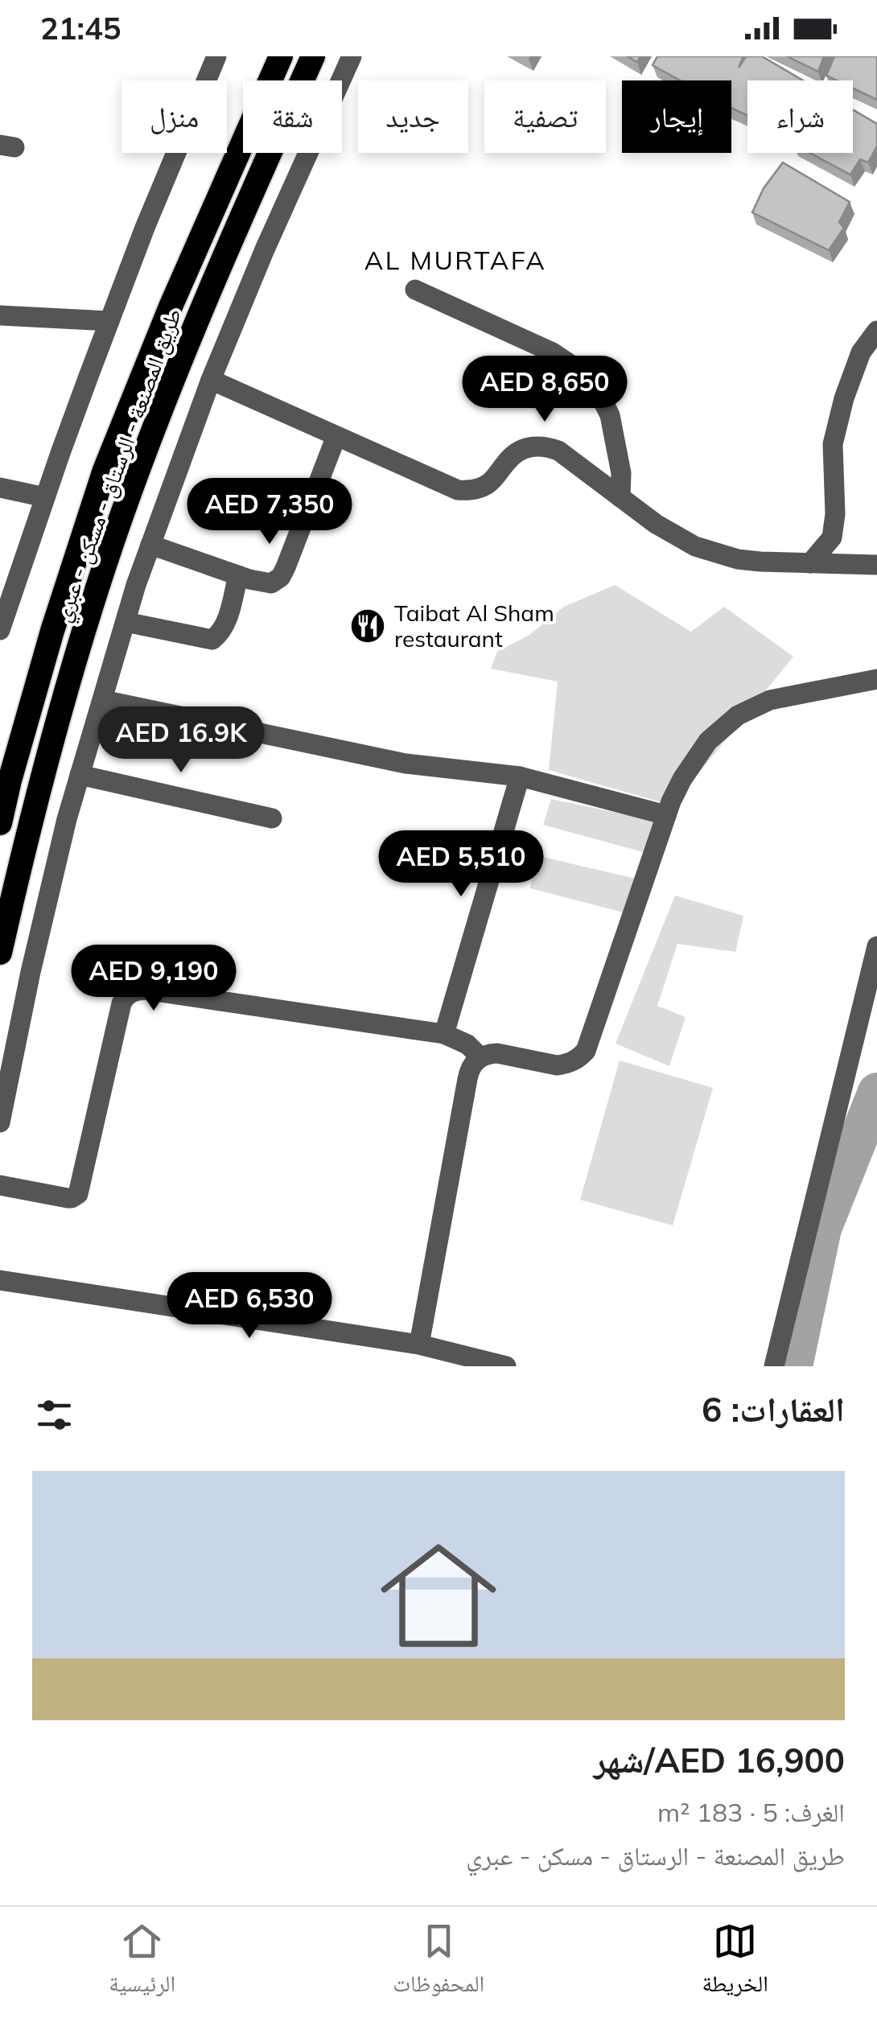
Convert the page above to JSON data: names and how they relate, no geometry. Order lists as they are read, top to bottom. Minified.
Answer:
{"streets":{"highway":["طريق المصنعة - الرستاق - مسكن - عبري"]},"districts":["AL MURTAFA"],"places":{"restaurant":["Taibat Al Sham restaurant"]},"page":{"status":"21:45","chip":["شراء","إيجار","تصفية","جديد","شقة","منزل"],"price":["AED 8,650","AED 7,350","AED 16.9K","AED 5,510","AED 9,190","AED 6,530"],"heading":"العقارات: 6","list":[{"name":"AED 16,900/شهر","note":"الغرف: 5 · 183 m² · طريق المصنعة - الرستاق - مسكن - عبري"}],"tabs":["الخريطة","المحفوظات","الرئيسية"]}}
